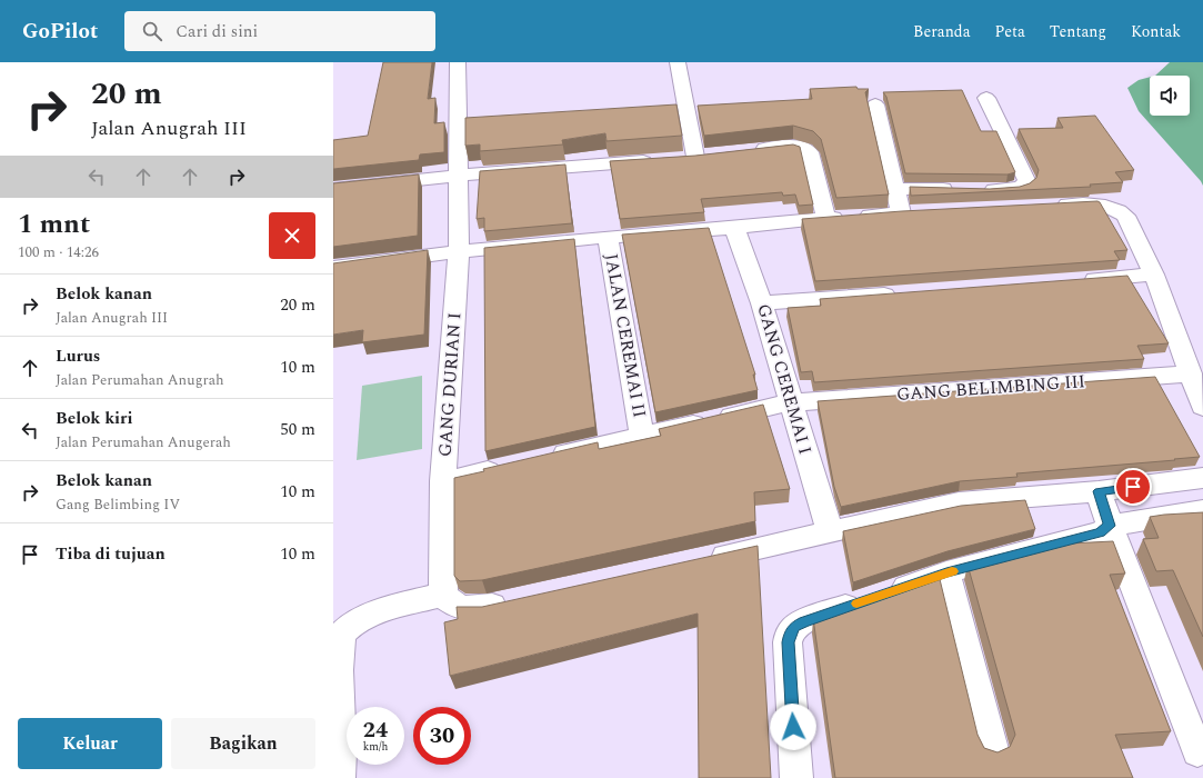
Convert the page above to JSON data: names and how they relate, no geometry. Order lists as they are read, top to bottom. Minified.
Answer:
{"streets":{"street":["JALAN CEREMAI II","GANG CEREMAI I","GANG DURIAN I","GANG BELIMBING III"]},"crossings":[["JALAN CEREMAI II","GANG BELIMBING III"],["GANG CEREMAI I","GANG BELIMBING III"]],"page":{"header":"GoPilot","search":"Cari di sini","nav":["Beranda","Peta","Tentang","Kontak"],"turn":["20 m","Jalan Anugrah III"],"heading":["1 mnt","100 m · 14:26"],"list":[{"name":"Belok kanan","note":"Jalan Anugrah III","value":"20 m"},{"name":"Lurus","note":"Jalan Perumahan Anugrah","value":"10 m"},{"name":"Belok kiri","note":"Jalan Perumahan Anugerah","value":"50 m"},{"name":"Belok kanan","note":"Gang Belimbing IV","value":"10 m"},{"name":"Tiba di tujuan","value":"10 m"}],"speed":"24 km/h","limit":"30","buttons":["Keluar","Bagikan"]}}
